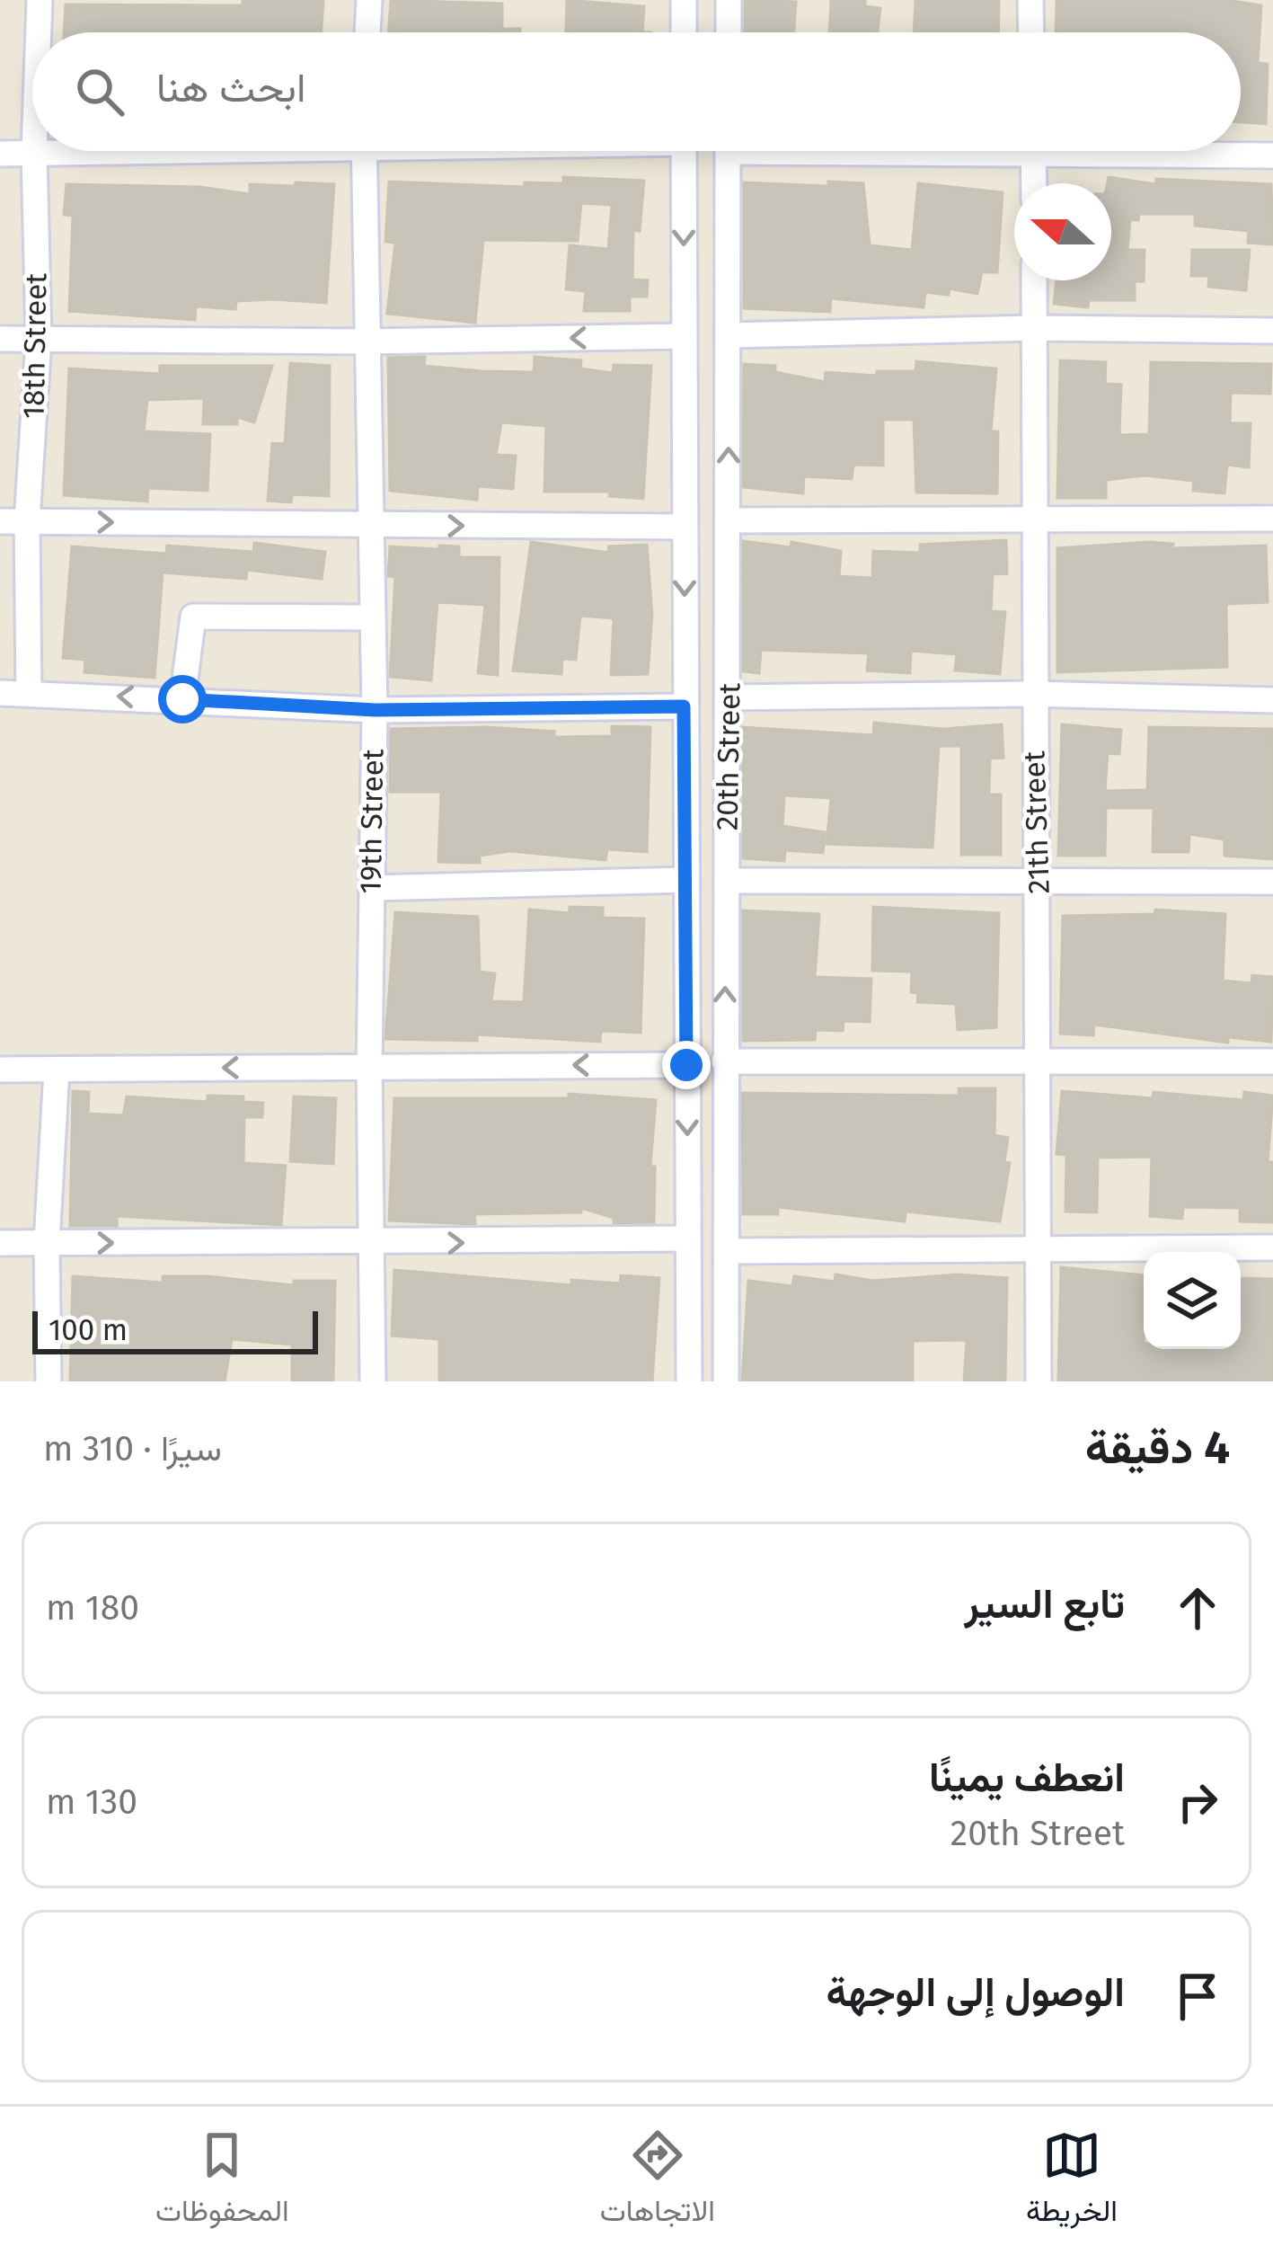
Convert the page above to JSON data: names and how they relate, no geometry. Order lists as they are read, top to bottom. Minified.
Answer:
{"streets":{"street":["18th Street","20th Street","19th Street","21th Street"]},"scale_bar":"100 m","north":"left","page":{"search":"ابحث هنا","scale":"100 m","heading":["4 دقيقة","سيرًا · 310 m"],"list":[["تابع السير","180 m"],["انعطف يمينًا","20th Street","130 m"],"الوصول إلى الوجهة"],"nav":["الخريطة","الاتجاهات","المحفوظات"]}}
